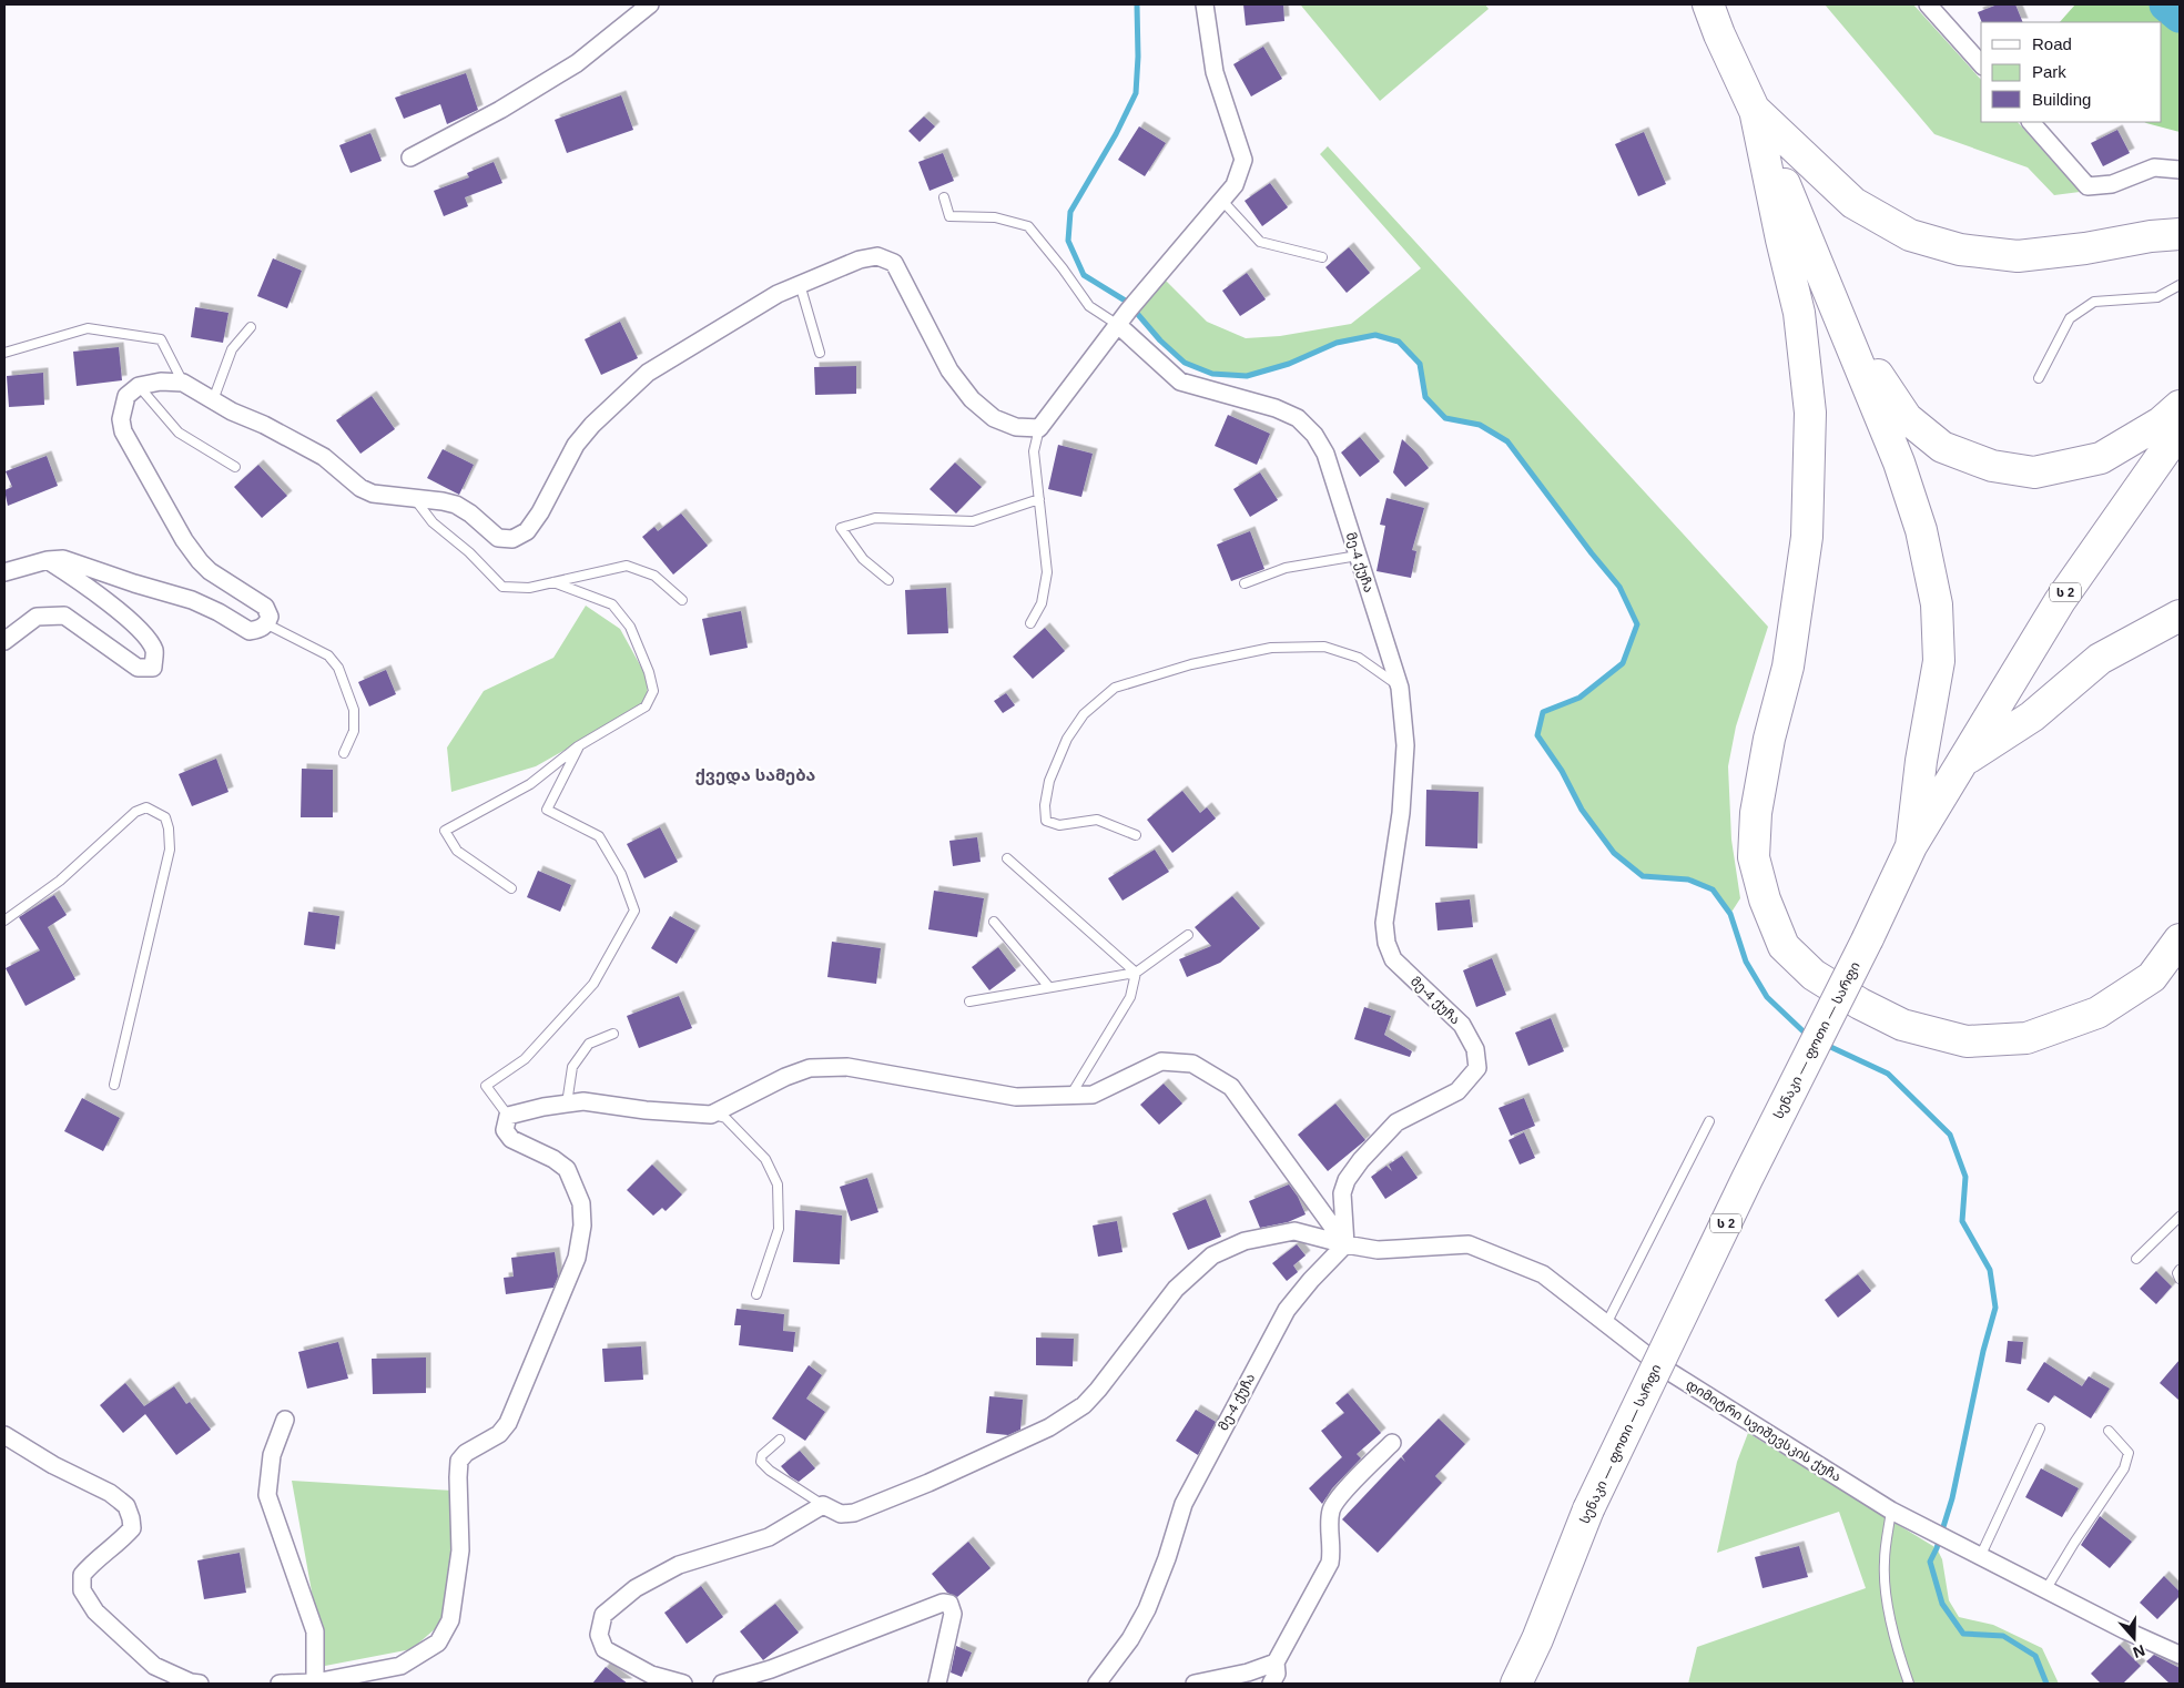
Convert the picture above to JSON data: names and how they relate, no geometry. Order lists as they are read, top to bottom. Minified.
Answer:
{"streets":{"highway":["ს 2","სენაკი — ფოთი — სარფი"],"street":["მე-4 ქუჩა","დიმიტრი სვიშევსკის ქუჩა"]},"crossings":[["მე-4 ქუჩა","დიმიტრი სვიშევსკის ქუჩა"]],"districts":["ქვედა სამება"],"legend":["Road","Park","Building"],"north":"bottom"}
